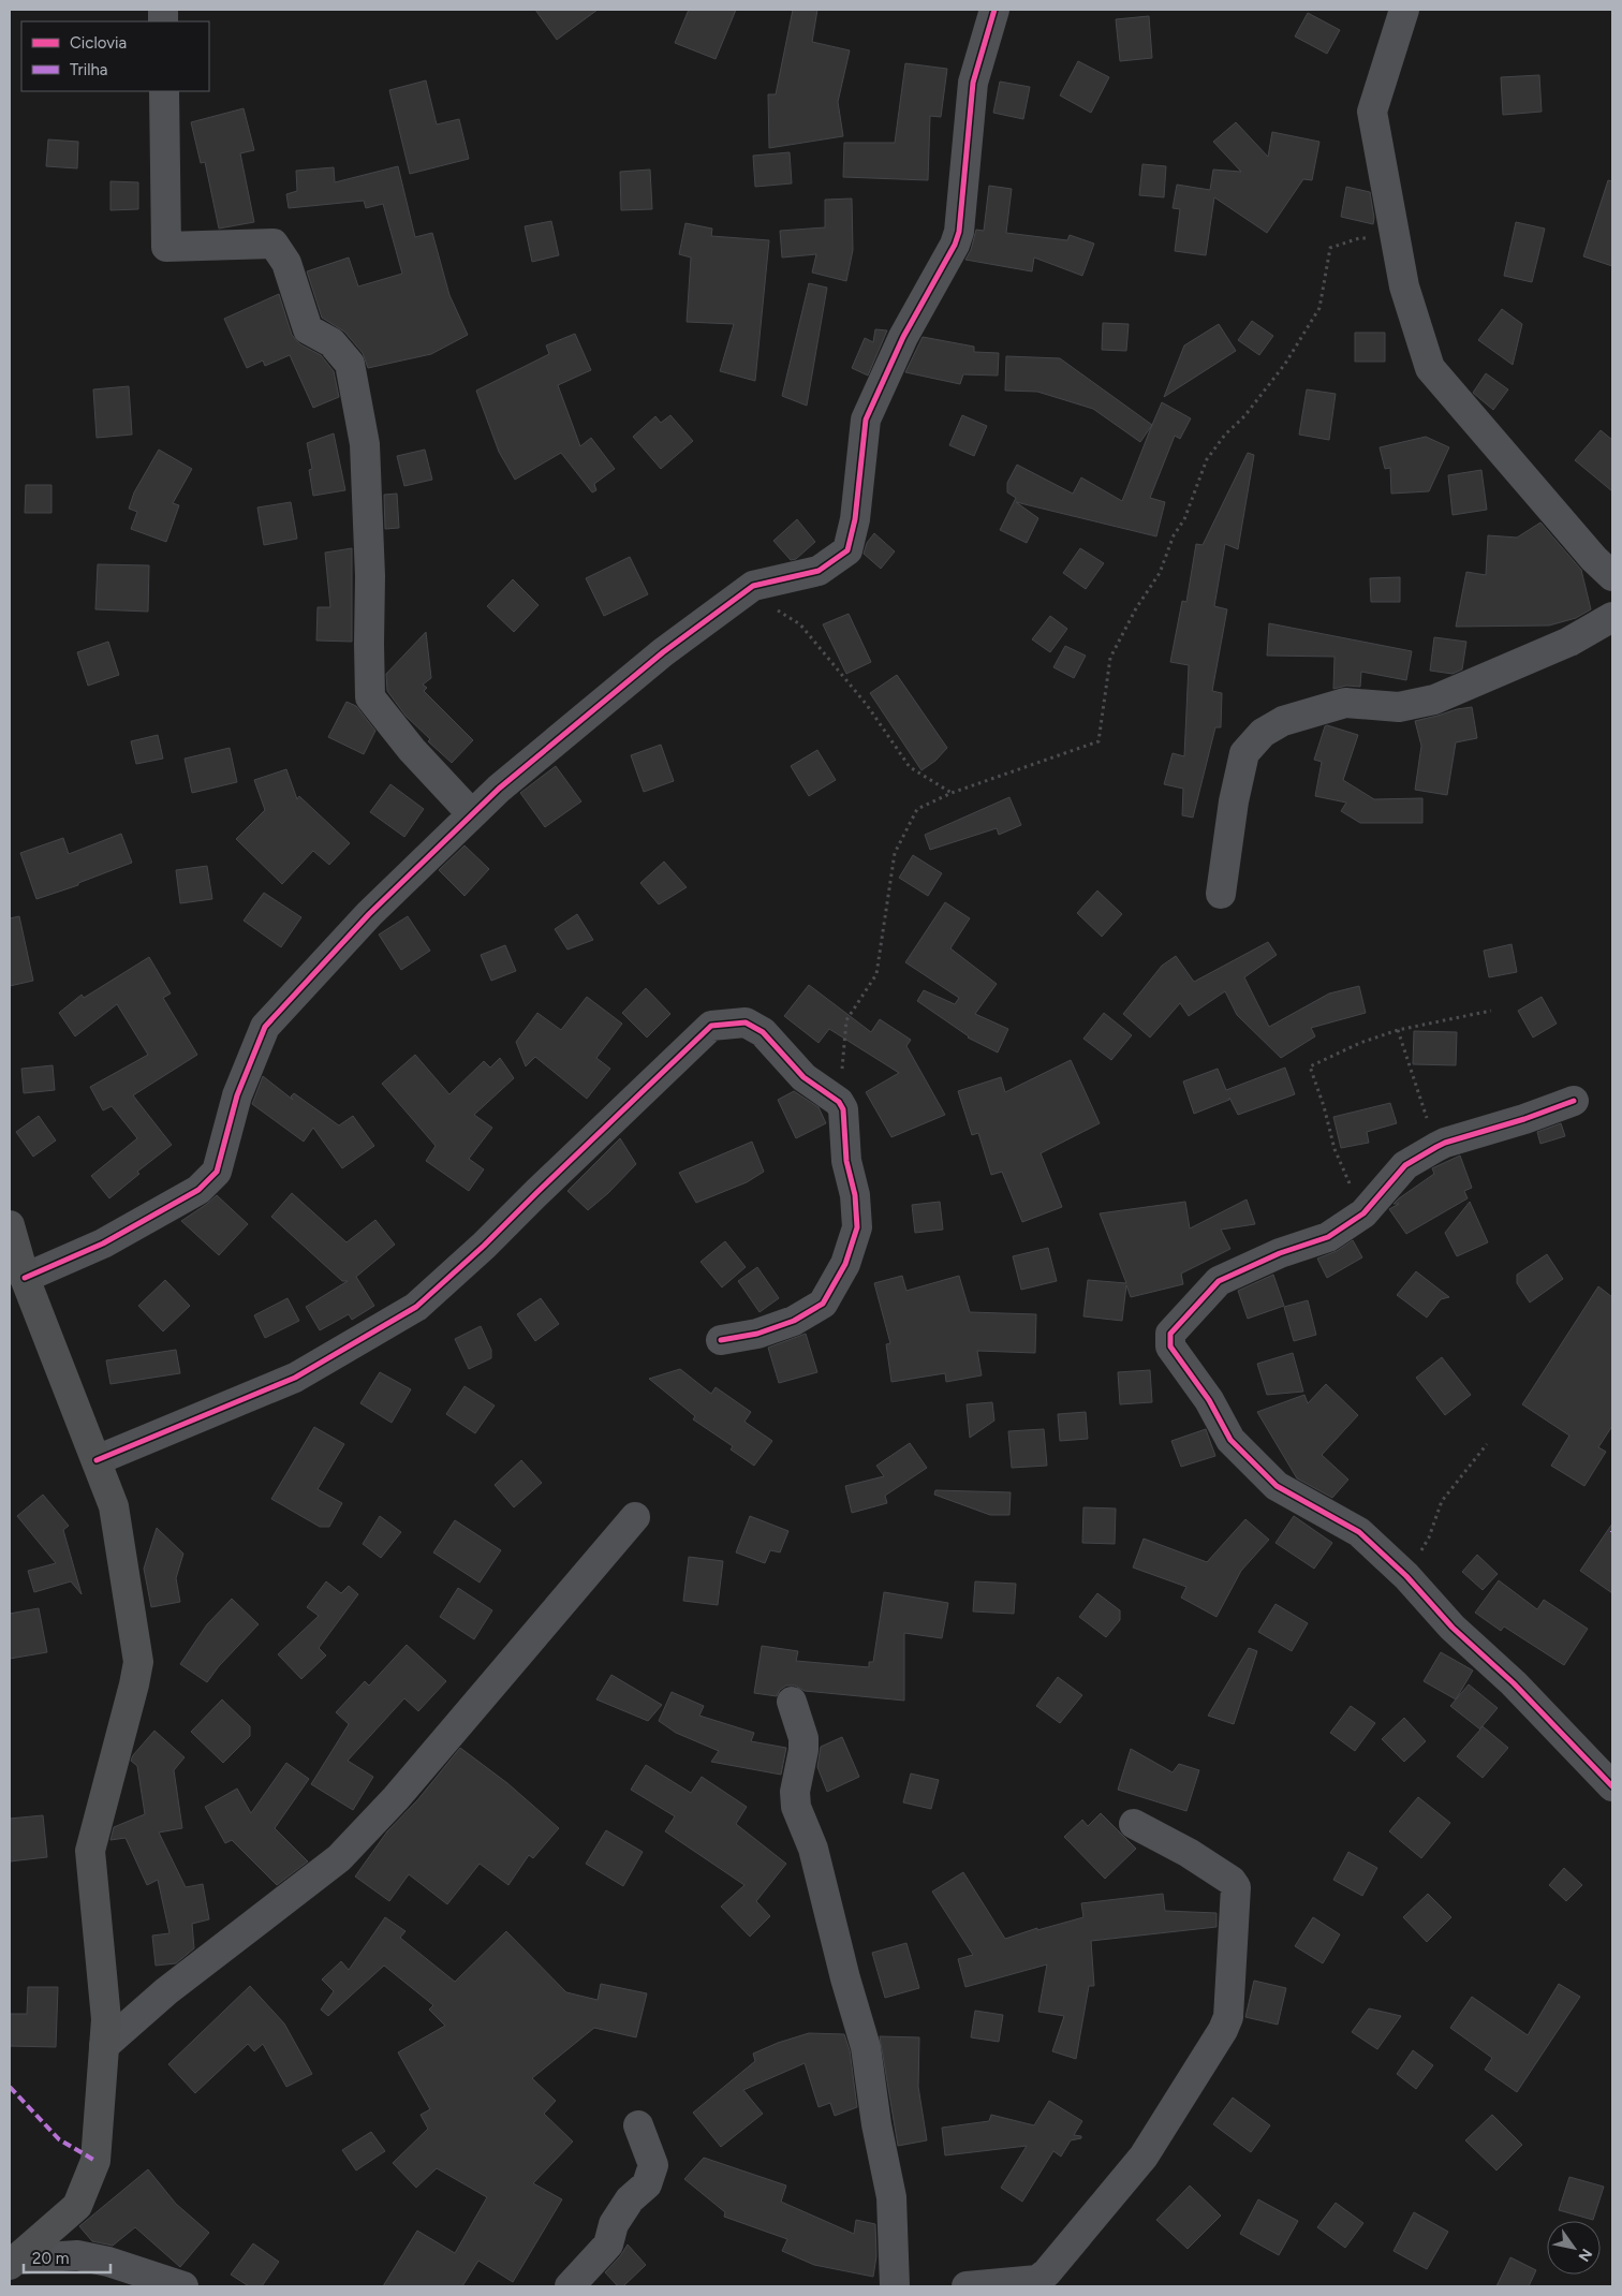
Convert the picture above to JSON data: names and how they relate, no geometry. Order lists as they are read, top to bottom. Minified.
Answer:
{"legend":["Ciclovia","Trilha"],"scale_bar":"20 m","north":"bottom right"}
